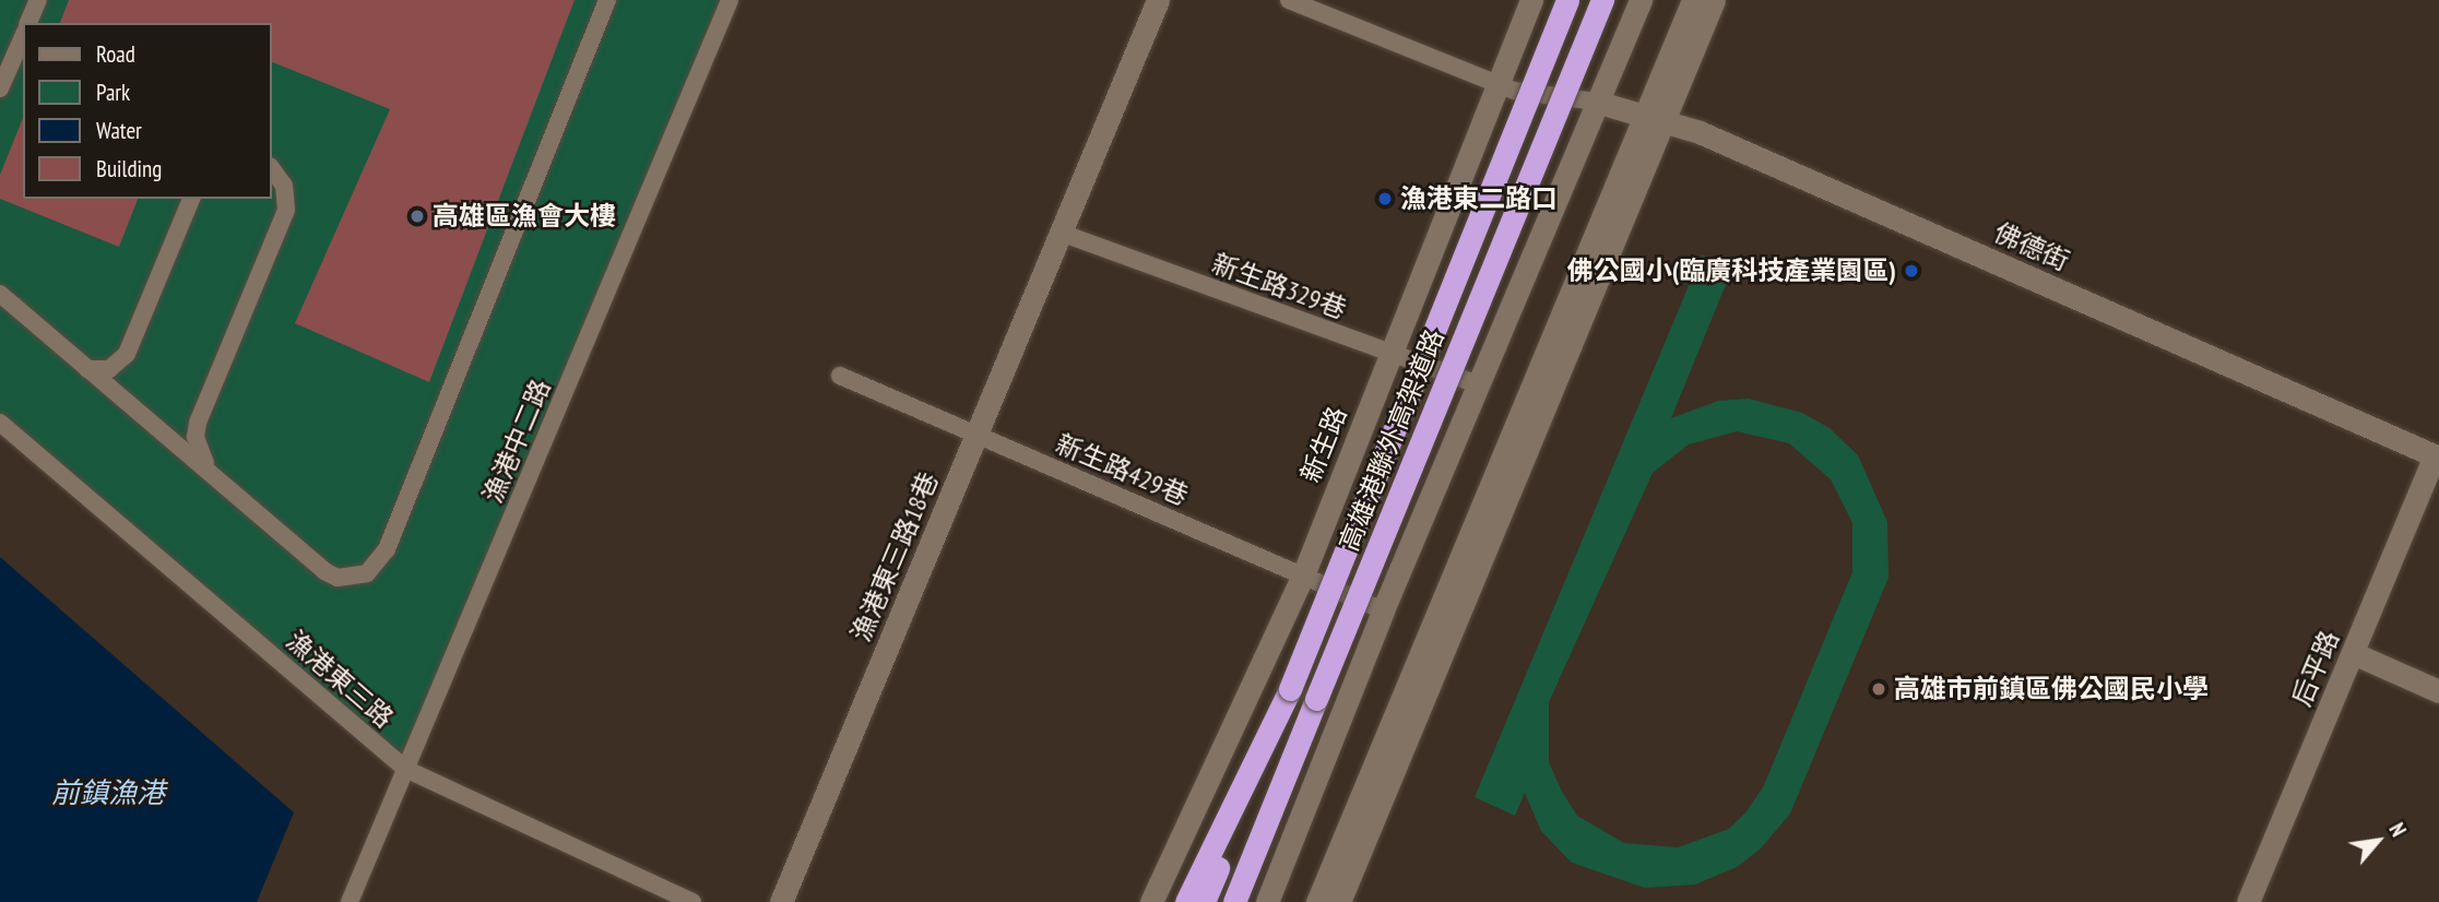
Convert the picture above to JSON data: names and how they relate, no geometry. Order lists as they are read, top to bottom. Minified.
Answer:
{"streets":{"highway":["高雄港聯外高架道路"],"street":["佛德街","新生路","漁港東三路18巷","后平路"],"lane":["新生路329巷","漁港中二路","新生路429巷","漁港東三路"]},"crossings":[["佛德街","后平路"],["新生路329巷","新生路"],["新生路329巷","漁港東三路18巷"],["漁港中二路","漁港東三路"],["新生路","新生路429巷"],["新生路429巷","漁港東三路18巷"]],"water":["前鎮漁港"],"places":["漁港東二路口","高雄區漁會大樓","佛公國小(臨廣科技產業園區)","高雄市前鎮區佛公國民小學"],"legend":["Road","Park","Water","Building"],"north":"top right"}
